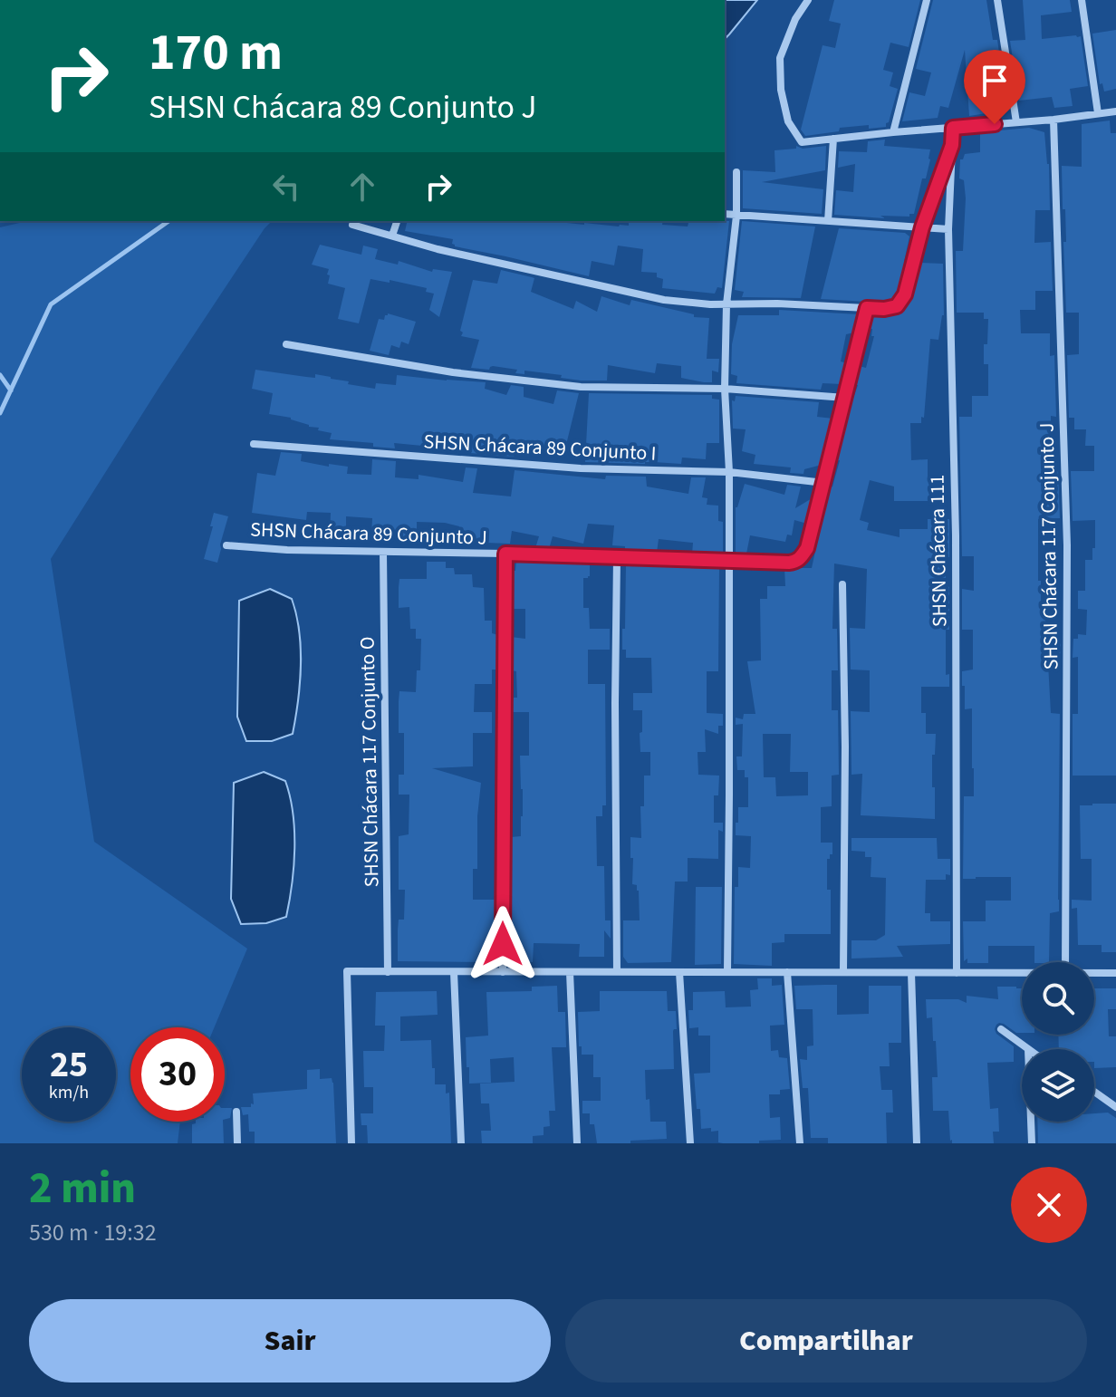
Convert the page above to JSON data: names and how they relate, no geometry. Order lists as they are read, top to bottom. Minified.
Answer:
{"streets":{"street":["SHSN Chácara 89 Conjunto I","SHSN Chácara 89 Conjunto J","SHSN Chácara 117 Conjunto J","SHSN Chácara 111","SHSN Chácara 117 Conjunto O"]},"crossings":[["SHSN Chácara 89 Conjunto I","SHSN Chácara 89 Conjunto J"],["SHSN Chácara 89 Conjunto J","SHSN Chácara 117 Conjunto O"]],"page":{"turn":["170 m","SHSN Chácara 89 Conjunto J"],"speed":"25 km/h","limit":"30","heading":["2 min","530 m · 19:32"],"buttons":["Sair","Compartilhar"]}}
